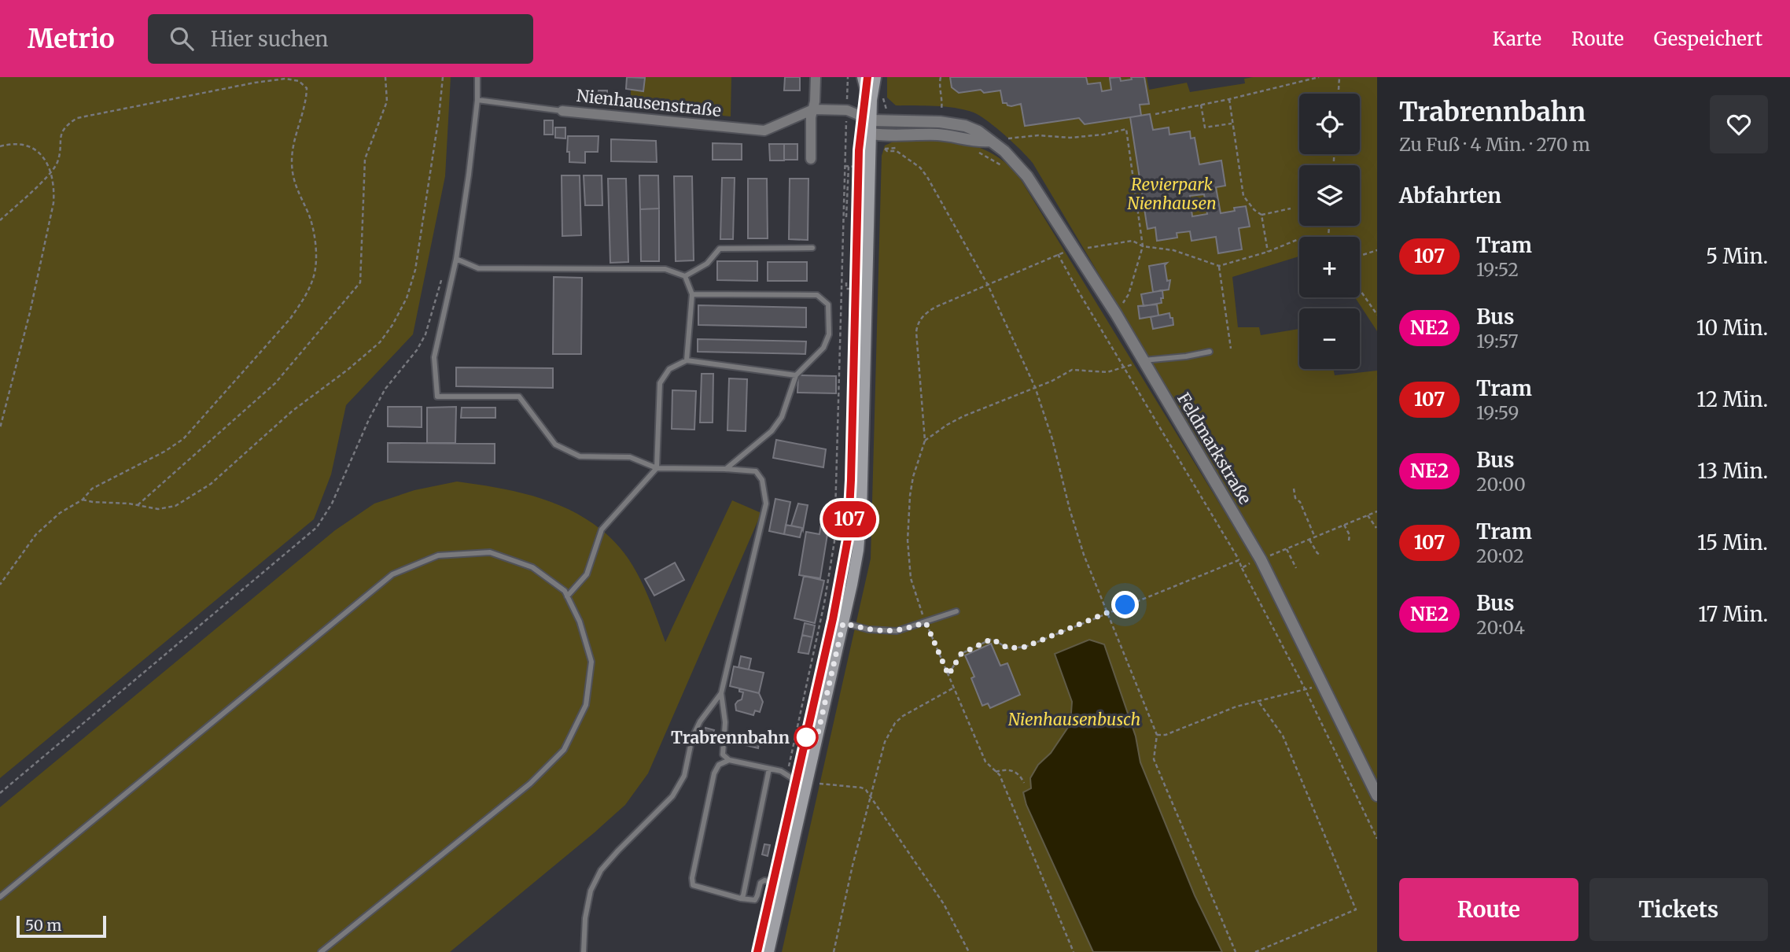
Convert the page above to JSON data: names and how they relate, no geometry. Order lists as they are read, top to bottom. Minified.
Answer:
{"streets":{"street":["Nienhausenstraße","Feldmarkstraße"]},"crossings":[["Nienhausenstraße","Feldmarkstraße"]],"parks":["Revierpark Nienhausen","Nienhausenbusch"],"places":["Trabrennbahn"],"lines":["tram line 107"],"scale_bar":"50 m","page":{"header":"Metrio","search":"Hier suchen","nav":["Karte","Route","Gespeichert"],"on_map":"107","heading":[["Trabrennbahn","Zu Fuß · 4 Min. · 270 m"],"Abfahrten"],"map_buttons":["+","−"],"list":[{"mark":"107","name":"Tram","note":"19:52","value":"5 Min."},{"mark":"NE2","name":"Bus","note":"19:57","value":"10 Min."},{"mark":"107","name":"Tram","note":"19:59","value":"12 Min."},{"mark":"NE2","name":"Bus","note":"20:00","value":"13 Min."},{"mark":"107","name":"Tram","note":"20:02","value":"15 Min."},{"mark":"NE2","name":"Bus","note":"20:04","value":"17 Min."}],"buttons":["Route","Tickets"],"scale":"50 m"}}
